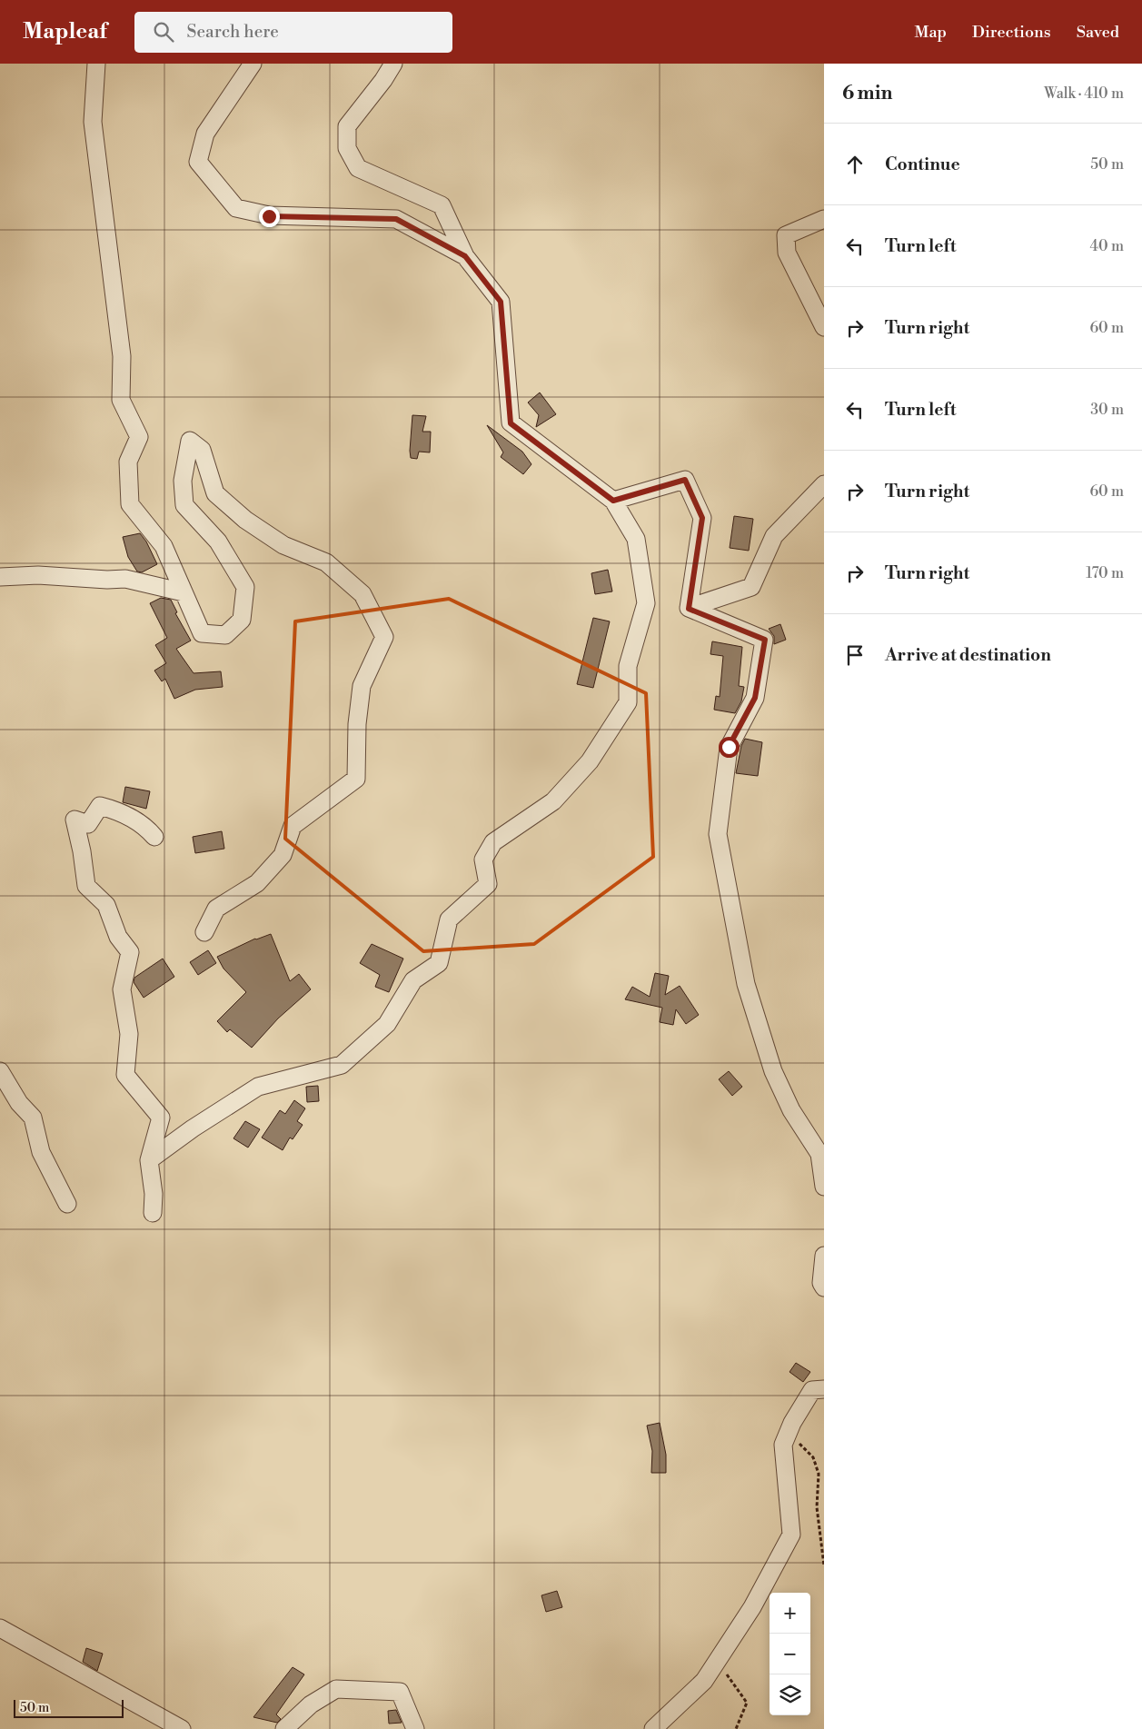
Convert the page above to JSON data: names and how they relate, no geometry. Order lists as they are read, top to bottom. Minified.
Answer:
{"scale_bar":"50 m","page":{"header":"Mapleaf","search":"Search here","nav":["Map","Directions","Saved"],"heading":["6 min","Walk · 410 m"],"list":[["Continue","50 m"],["Turn left","40 m"],["Turn right","60 m"],["Turn left","30 m"],["Turn right","60 m"],["Turn right","170 m"],"Arrive at destination"],"map_buttons":["+","−"],"scale":"50 m"}}
